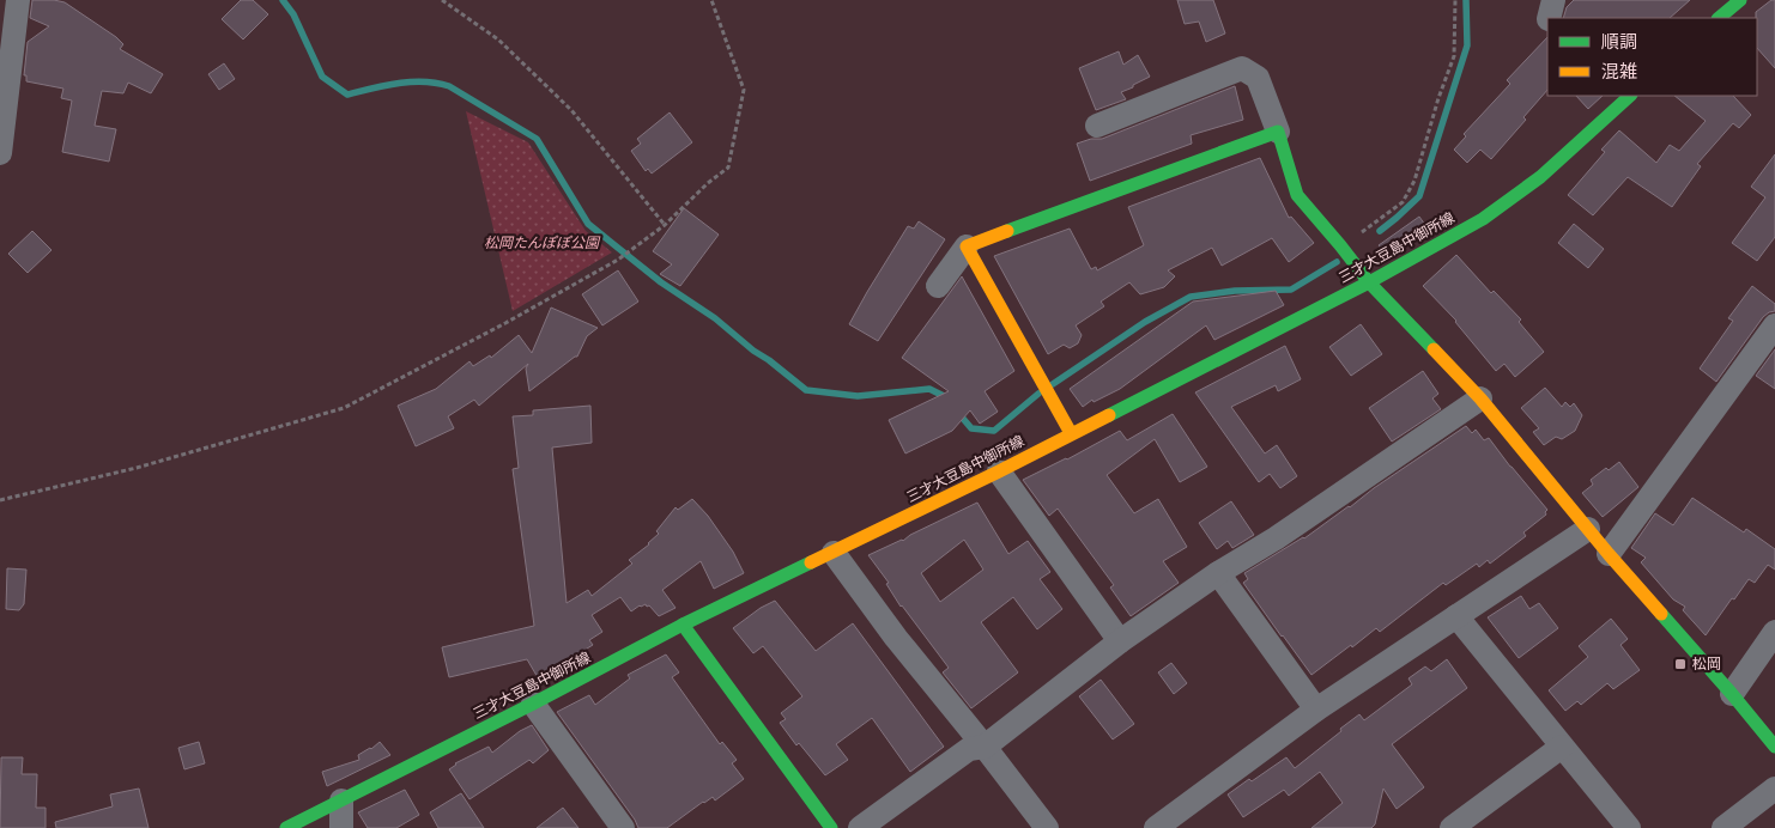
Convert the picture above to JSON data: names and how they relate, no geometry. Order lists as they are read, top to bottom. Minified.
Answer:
{"streets":{"street":["三才大豆島中御所線"]},"parks":["松岡たんぽぽ公園"],"places":{"transit":["松岡"]},"legend":["順調","混雑"]}
